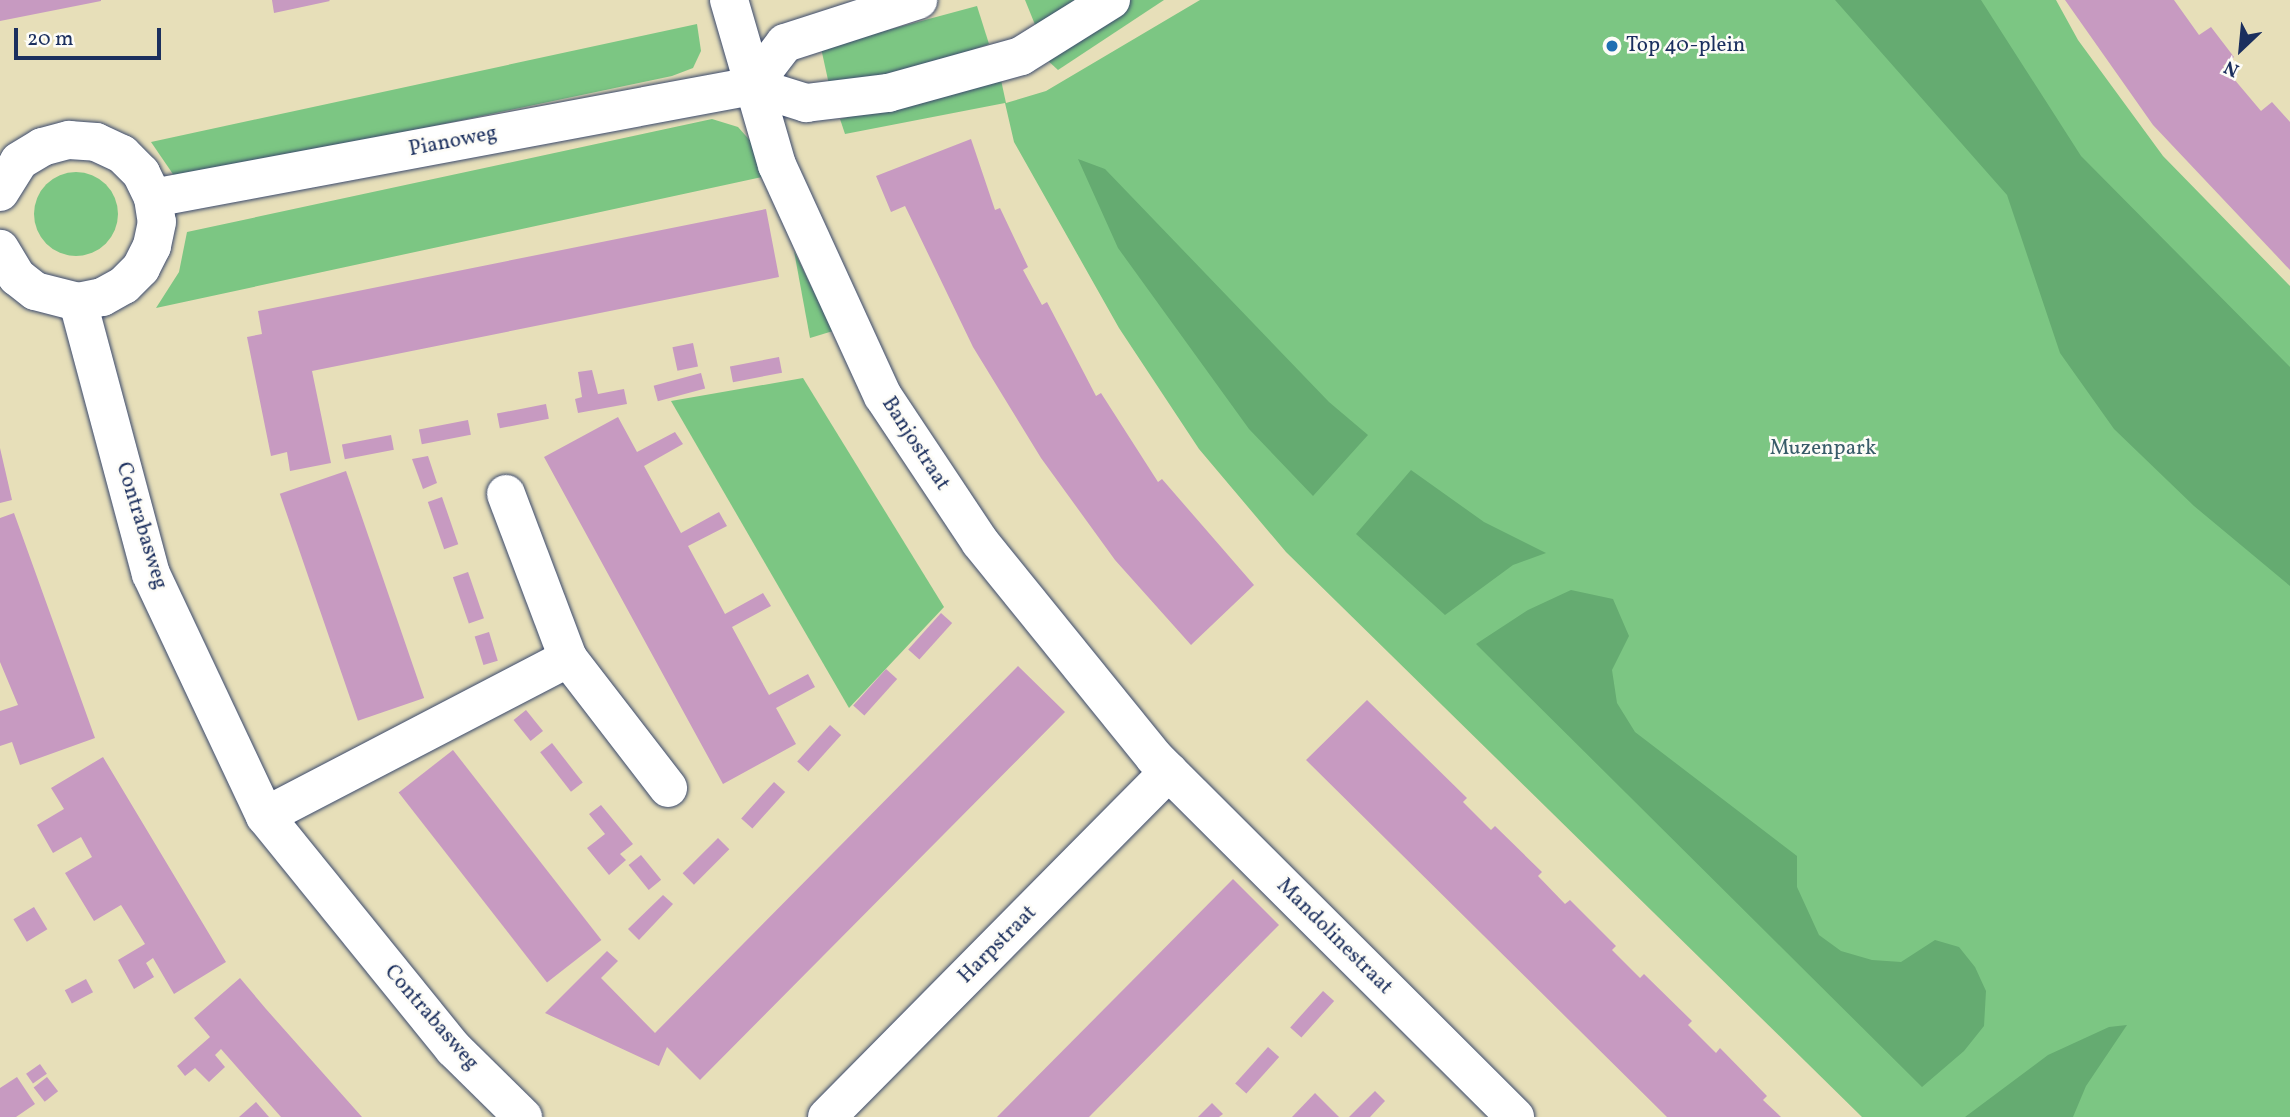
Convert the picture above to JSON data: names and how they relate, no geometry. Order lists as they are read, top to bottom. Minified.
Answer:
{"streets":{"street":["Pianoweg","Banjostraat","Contrabasweg","Mandolinestraat","Harpstraat"]},"crossings":[["Pianoweg","Banjostraat"],["Banjostraat","Mandolinestraat"],["Banjostraat","Harpstraat"],["Mandolinestraat","Harpstraat"]],"parks":["Muzenpark"],"places":["Top 40-plein"],"scale_bar":"20 m","north":"bottom left"}
